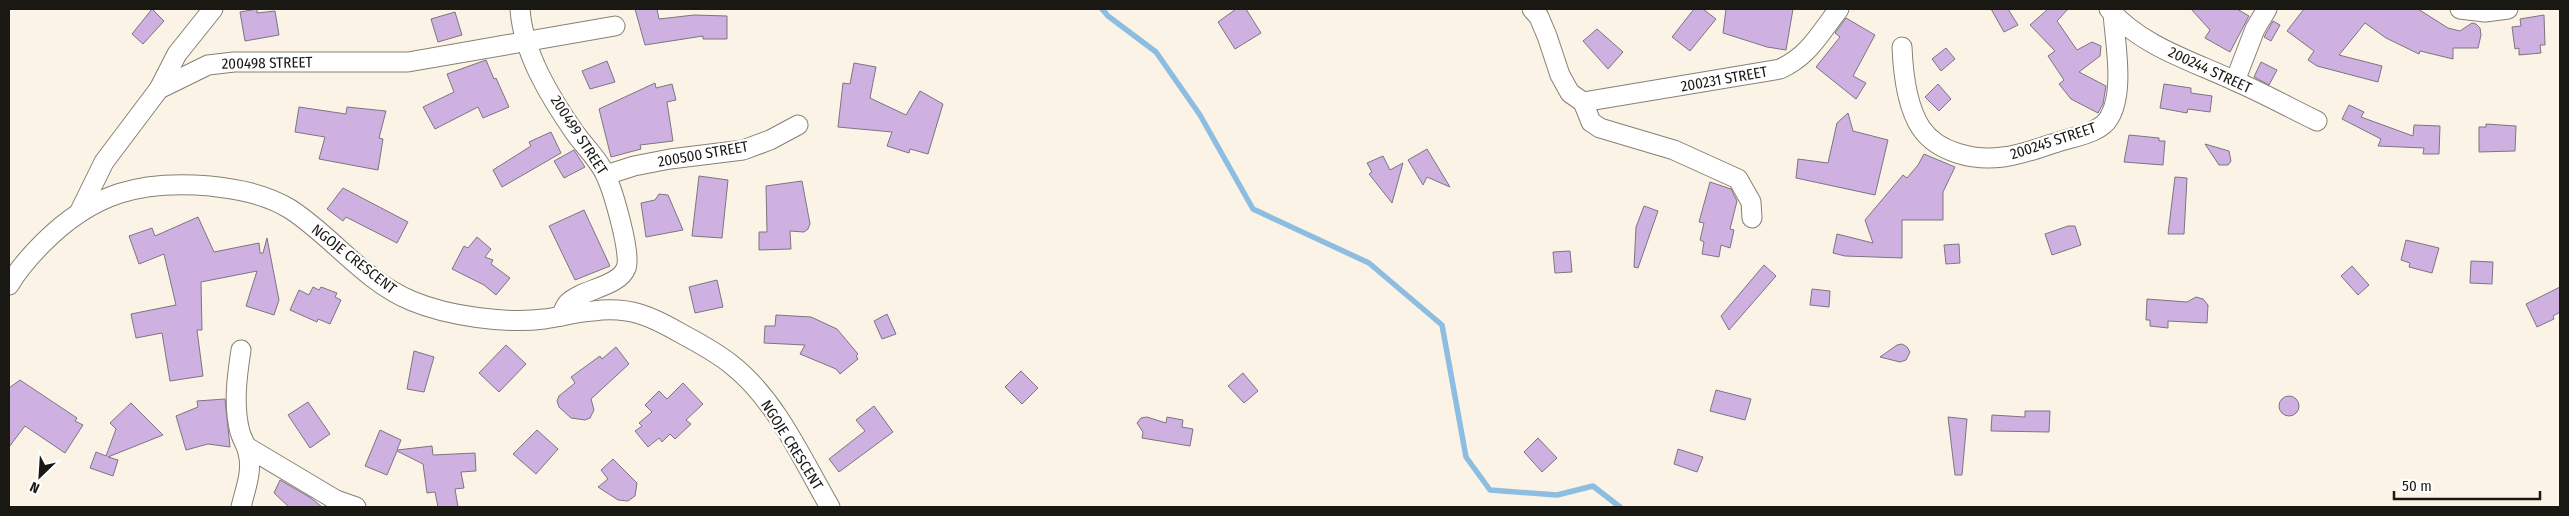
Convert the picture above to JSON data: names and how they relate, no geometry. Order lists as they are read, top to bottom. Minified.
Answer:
{"streets":{"street":["200498 STREET","200244 STREET","200231 STREET","200499 STREET","200245 STREET","200500 STREET","NGOJE CRESCENT"]},"crossings":[["200498 STREET","200499 STREET"],["200498 STREET","NGOJE CRESCENT"],["200244 STREET","200245 STREET"],["200499 STREET","200500 STREET"],["200499 STREET","NGOJE CRESCENT"]],"scale_bar":"50 m","north":"bottom left"}
